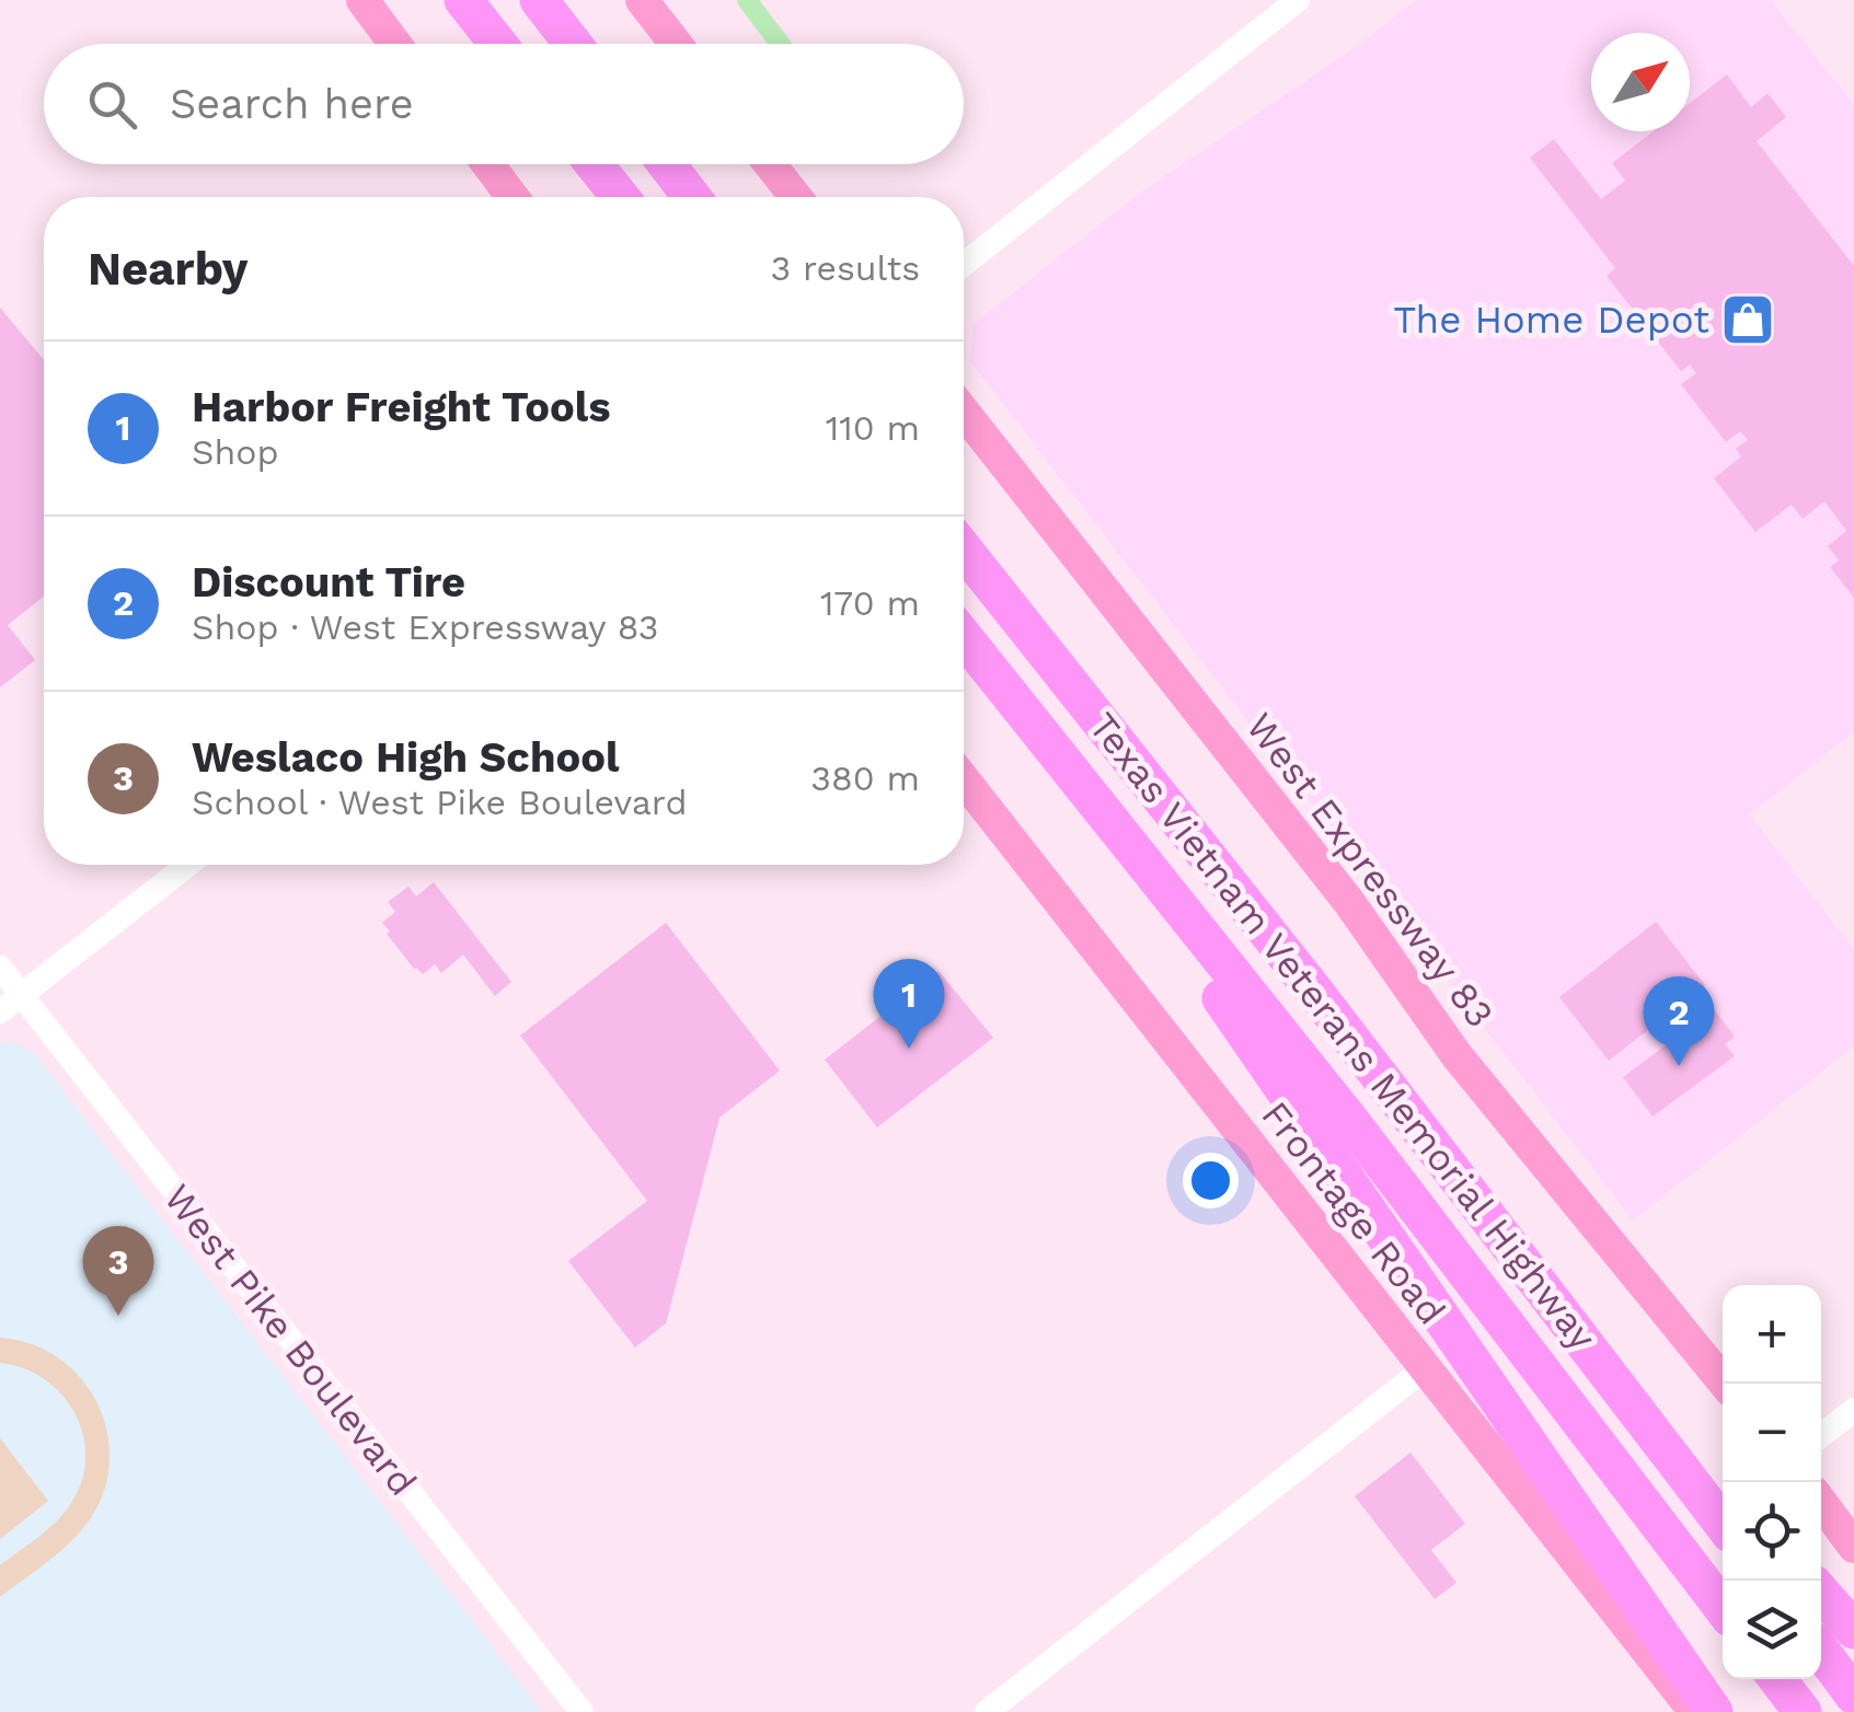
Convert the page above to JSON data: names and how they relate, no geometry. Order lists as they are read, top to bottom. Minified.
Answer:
{"streets":{"highway":["Texas Vietnam Veterans Memorial Highway"],"main road":["West Expressway 83","Frontage Road"],"street":["West Pike Boulevard"]},"places":{"shop":["The Home Depot"]},"north":"top right","page":{"search":"Search here","heading":["Nearby","3 results"],"list":[{"mark":"1","name":"Harbor Freight Tools","note":"Shop","value":"110 m"},{"mark":"2","name":"Discount Tire","note":"Shop · West Expressway 83","value":"170 m"},{"mark":"3","name":"Weslaco High School","note":"School · West Pike Boulevard","value":"380 m"}],"pins":["1","2","3"],"map_buttons":["+","−"]}}
